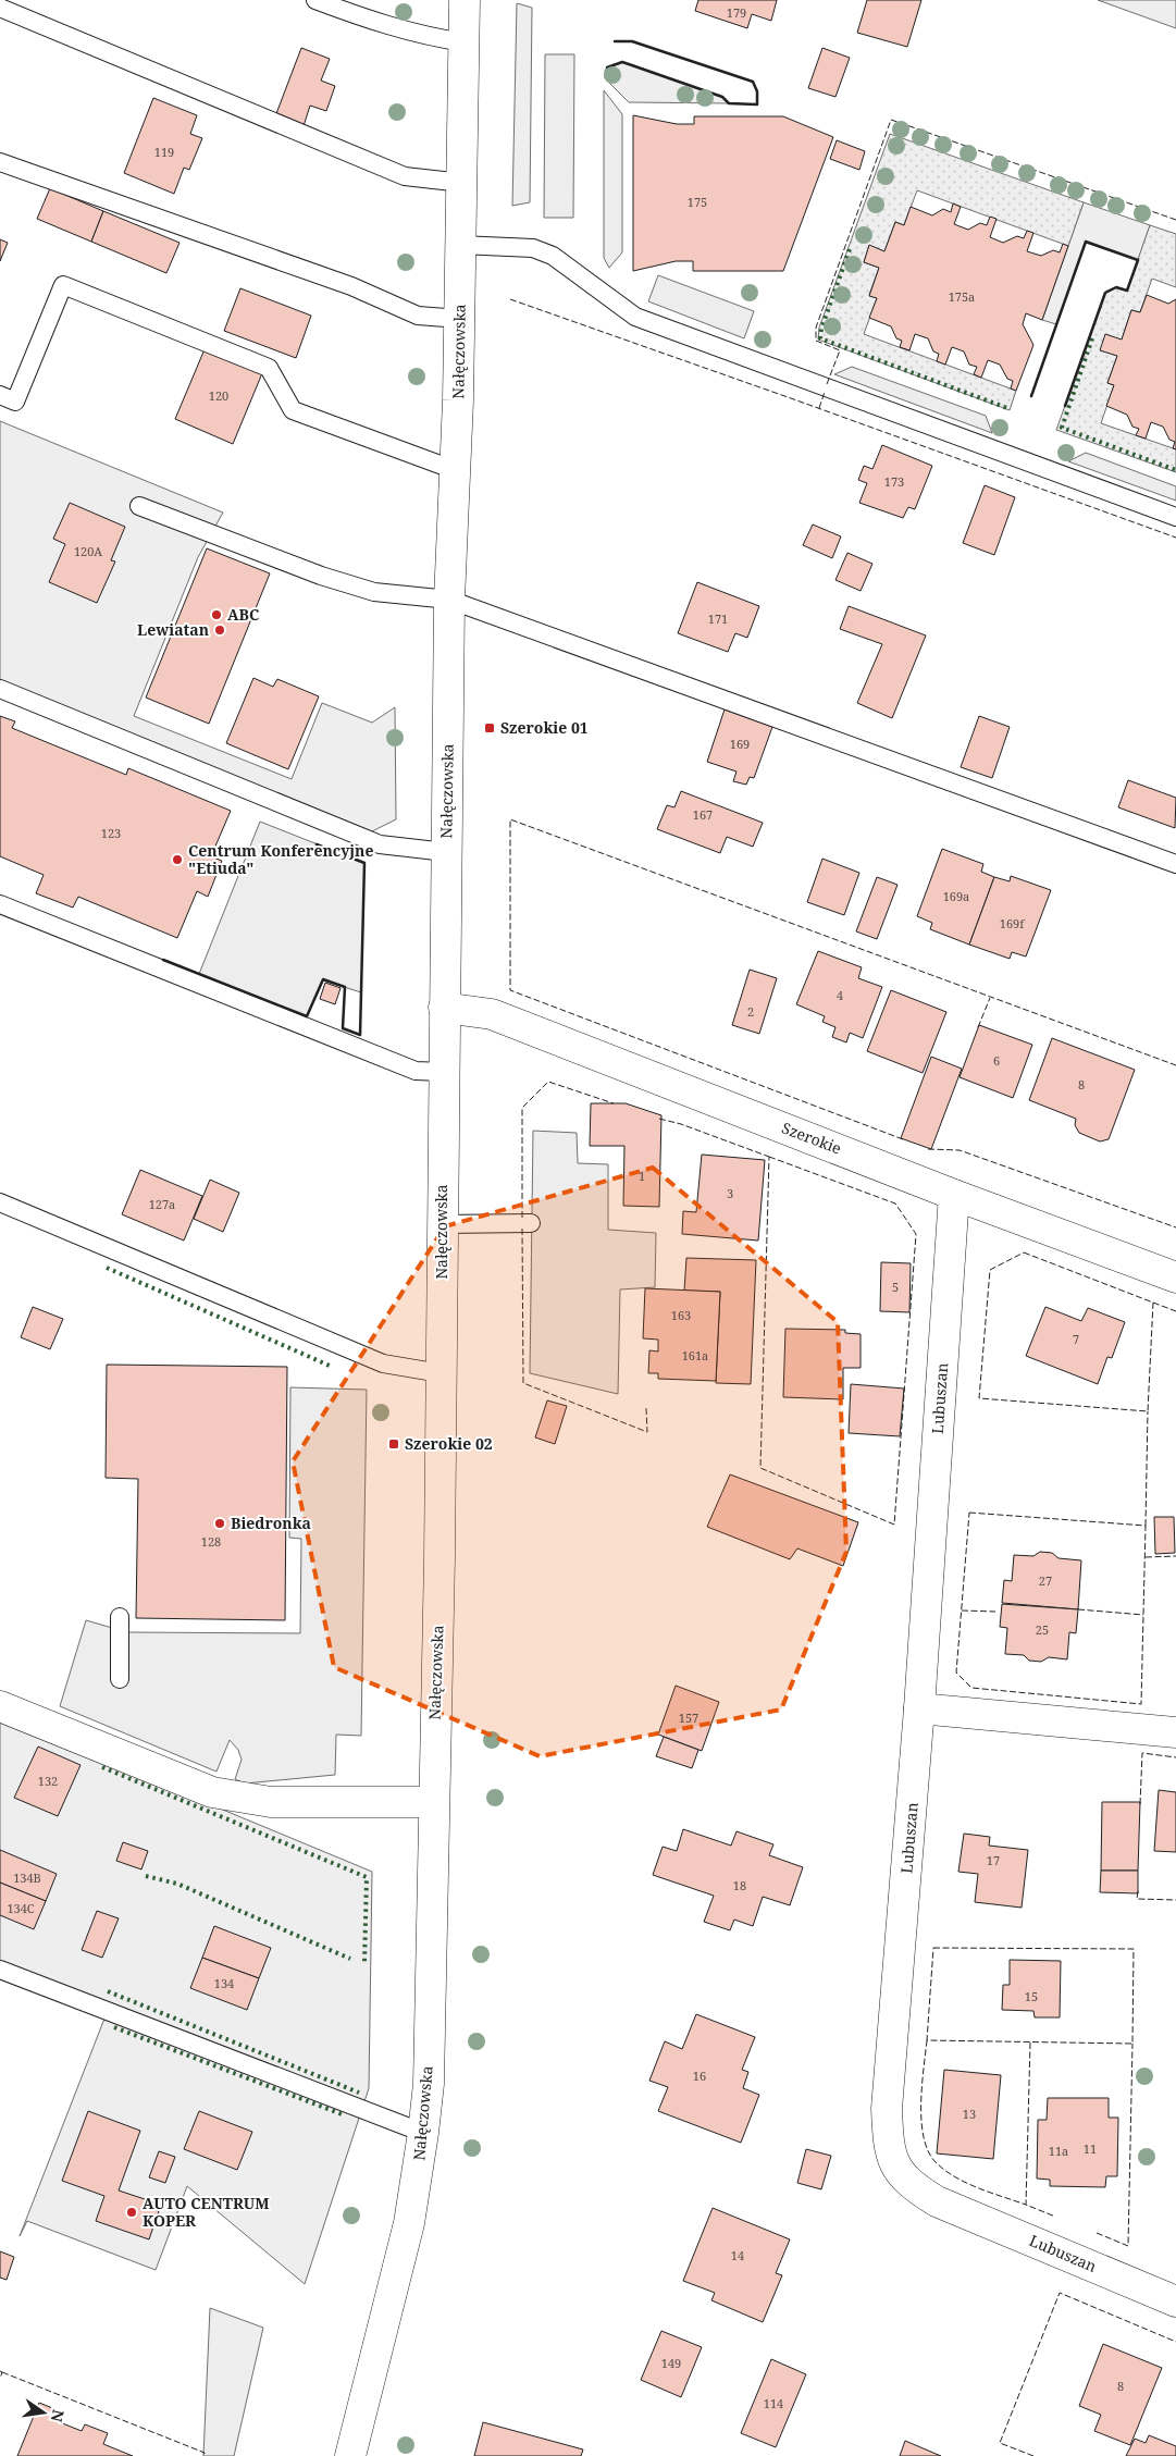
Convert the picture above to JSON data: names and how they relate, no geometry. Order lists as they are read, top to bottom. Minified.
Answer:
{"streets":{"street":["Nałęczowska","Szerokie","Lubuszan"]},"crossings":[["Nałęczowska","Szerokie"],["Szerokie","Lubuszan"]],"places":{"other":["ABC","Lewiatan","Centrum Konferencyjne \"Etiuda\"","Biedronka","AUTO CENTRUM KOPER"],"transit":["Szerokie 01","Szerokie 02"]},"house_numbers":["179","119","175","175a","120","173","120A","171","169","167","123","169a","169f","4","2","6","8","1","3","127a","5","163","7","161a","128","27","25","157","132","17","134B","18","134C","134","15","16","13","11","11a","14","149","8","114"],"north":"right"}
